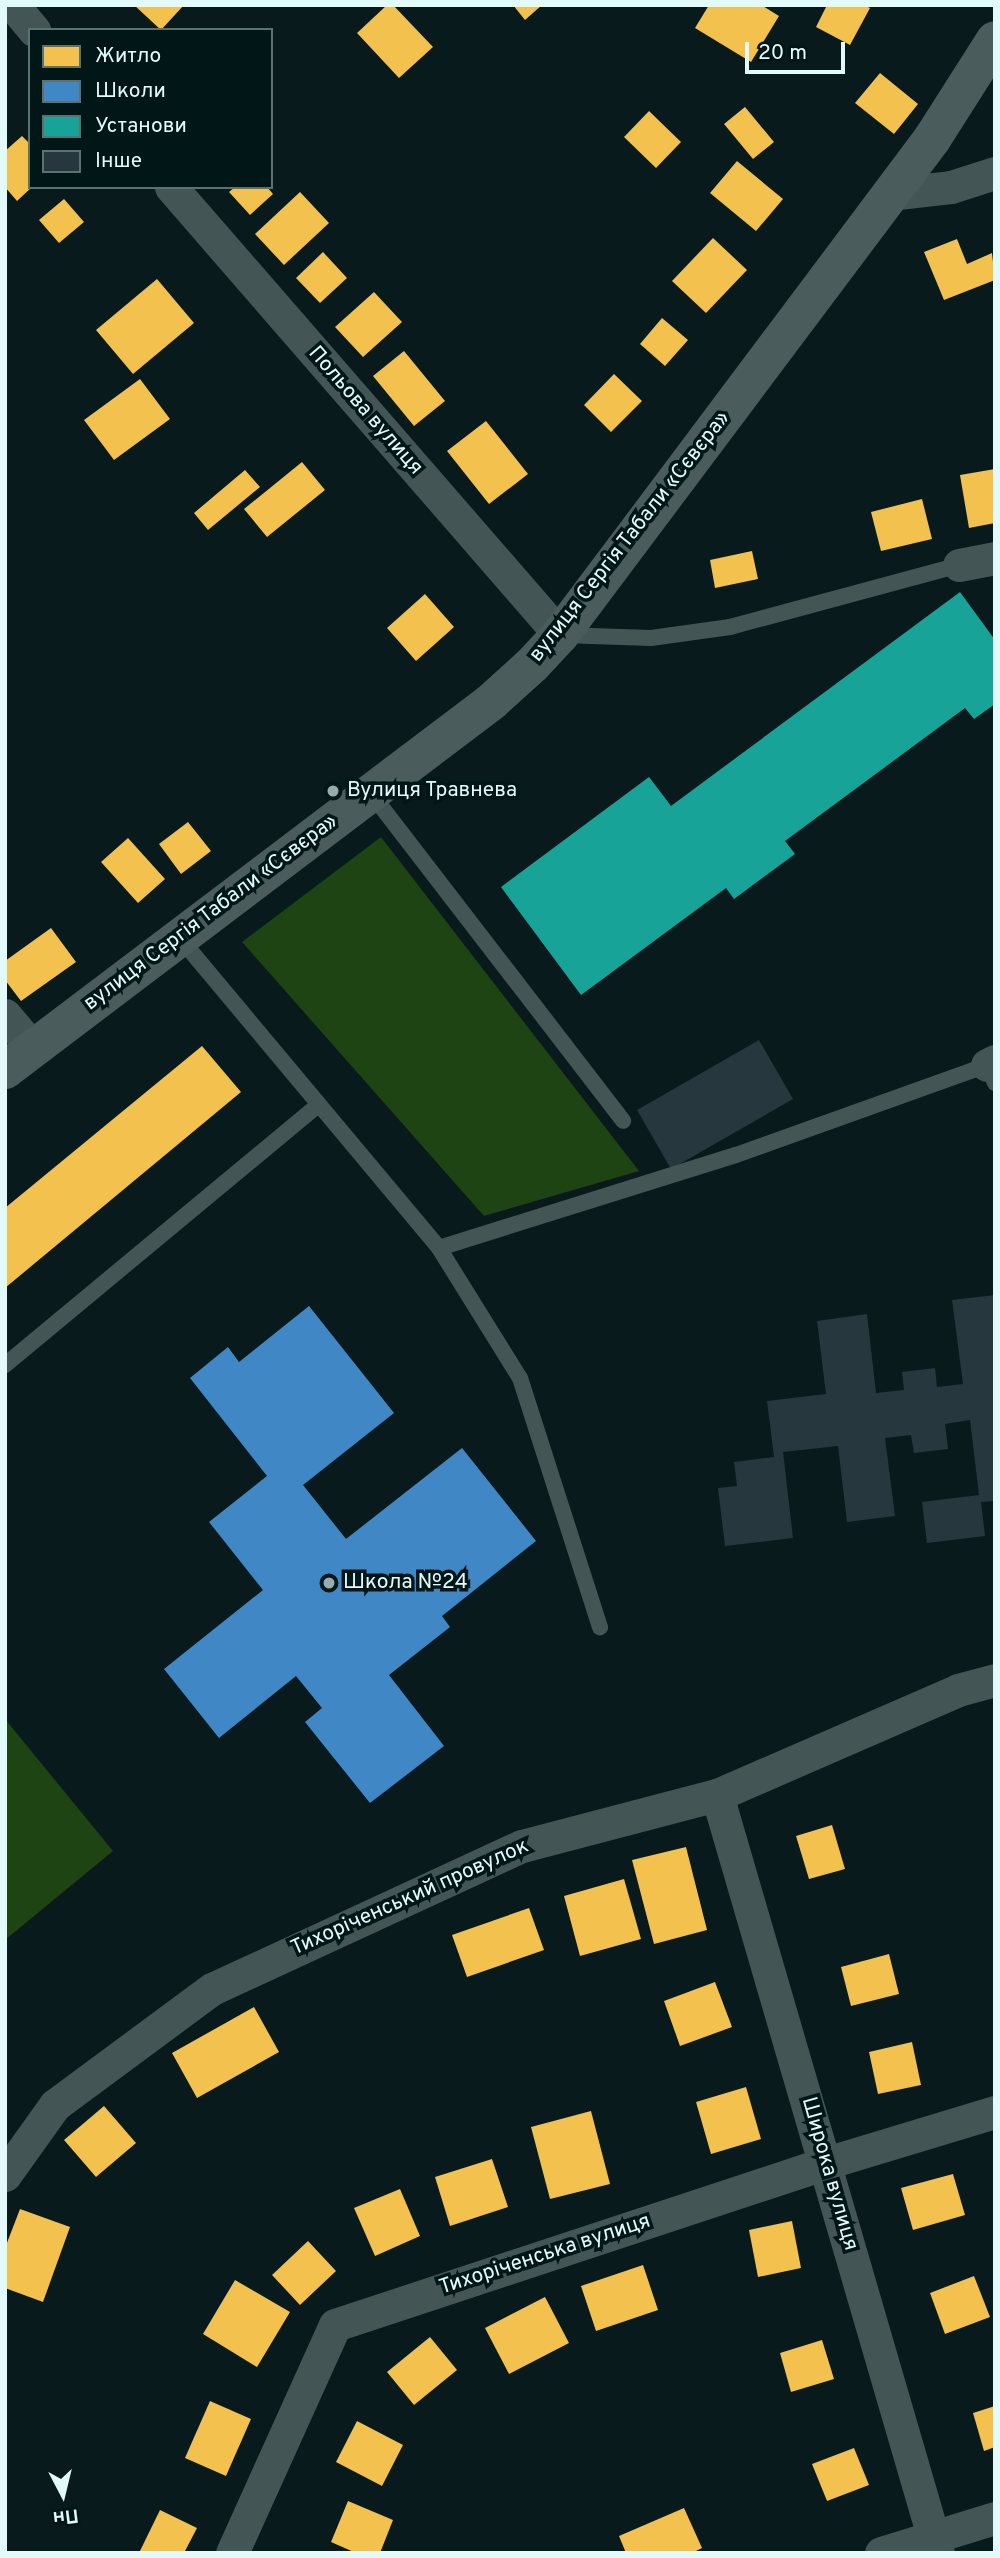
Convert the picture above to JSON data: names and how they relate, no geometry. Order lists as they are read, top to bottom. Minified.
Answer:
{"streets":{"main road":["вулиця Сергія Табали «Сєвєра»"],"street":["Польова вулиця","Тихоріченський провулок","Широка вулиця","Тихоріченська вулиця"]},"crossings":[["Польова вулиця","вулиця Сергія Табали «Сєвєра»"],["Тихоріченський провулок","Широка вулиця"],["Широка вулиця","Тихоріченська вулиця"]],"places":["Вулиця Травнева","Школа №24"],"legend":["Житло","Школи","Установи","Інше"],"scale_bar":"20 m","north":"bottom"}
